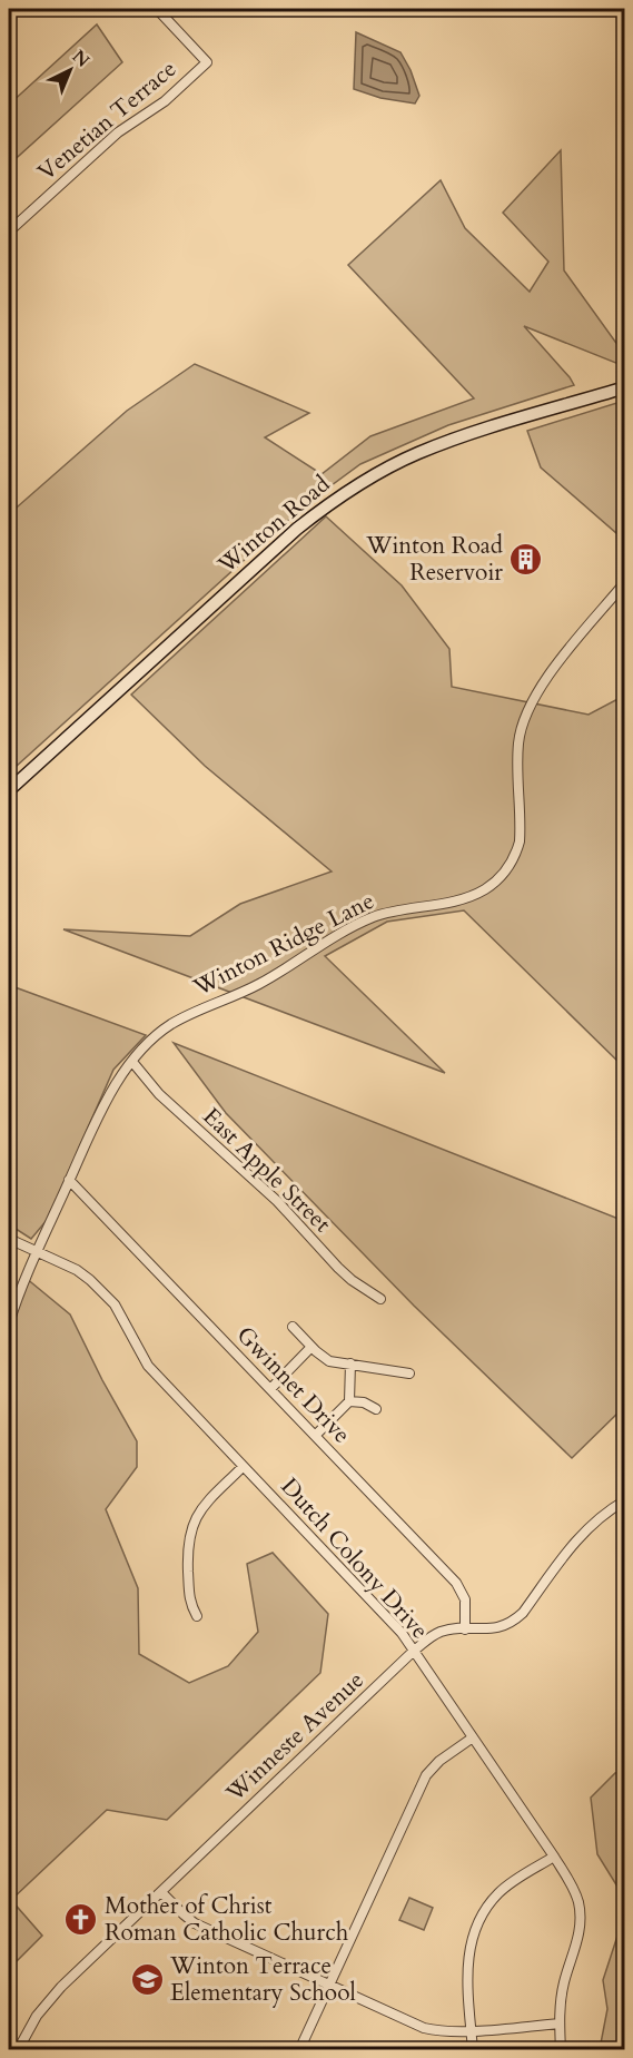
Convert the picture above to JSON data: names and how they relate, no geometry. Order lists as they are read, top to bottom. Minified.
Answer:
{"streets":{"main road":["Winton Road"],"street":["Venetian Terrace","Winton Ridge Lane","East Apple Street","Gwinnet Drive","Dutch Colony Drive","Winneste Avenue"]},"crossings":[["Winton Ridge Lane","East Apple Street"],["Winton Ridge Lane","Gwinnet Drive"],["Winton Ridge Lane","Dutch Colony Drive"],["Gwinnet Drive","Winneste Avenue"],["Dutch Colony Drive","Winneste Avenue"]],"places":{"building":["Winton Road Reservoir"],"church":["Mother of Christ Roman Catholic Church"],"school or university":["Winton Terrace Elementary School"]},"north":"top right"}
